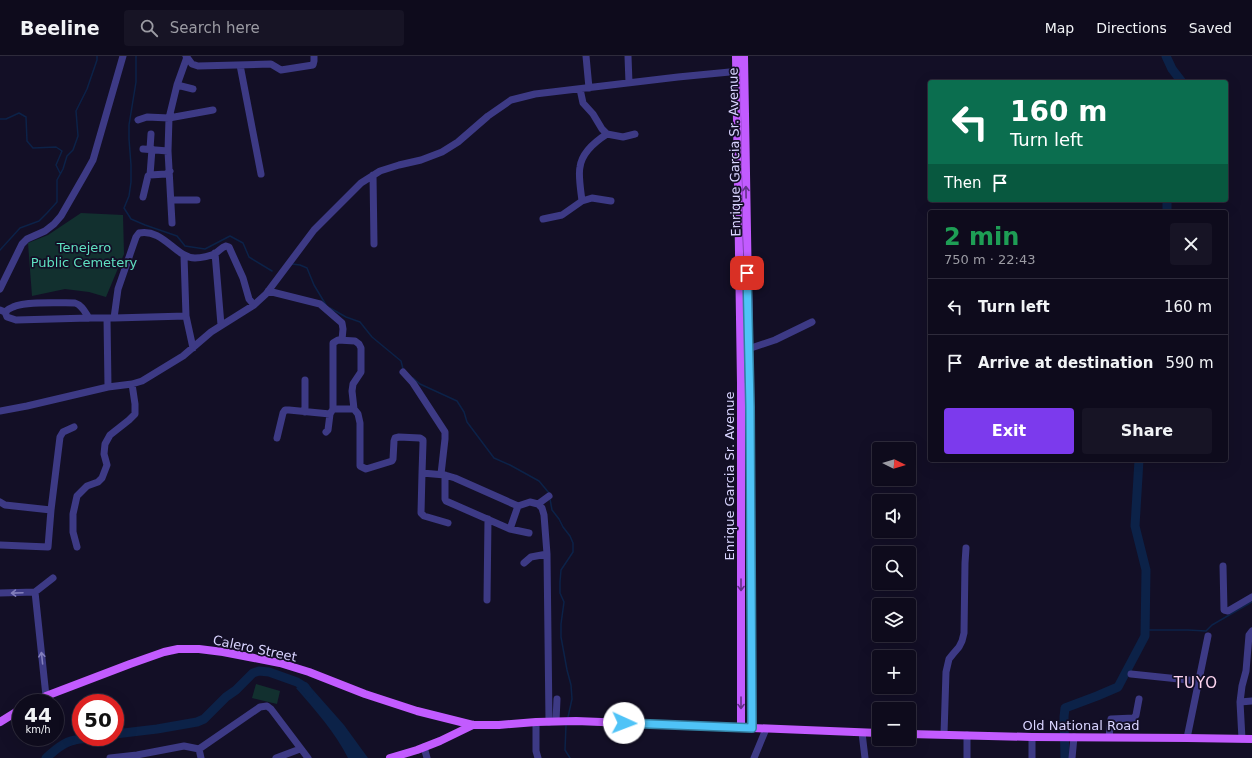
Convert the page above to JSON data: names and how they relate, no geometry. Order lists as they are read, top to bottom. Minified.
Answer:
{"streets":{"main road":["Enrique Garcia Sr. Avenue","Calero Street","Old National Road"]},"districts":["TUYO"],"parks":["Tenejero Public Cemetery"],"north":"right","page":{"header":"Beeline","search":"Search here","nav":["Map","Directions","Saved"],"turn":["160 m","Turn left"],"then":"Then","heading":["2 min","750 m · 22:43"],"list":[{"name":"Turn left","value":"160 m"},{"name":"Arrive at destination","value":"590 m"}],"buttons":["Exit","Share"],"map_buttons":["+","−"],"speed":"44 km/h","limit":"50"}}
